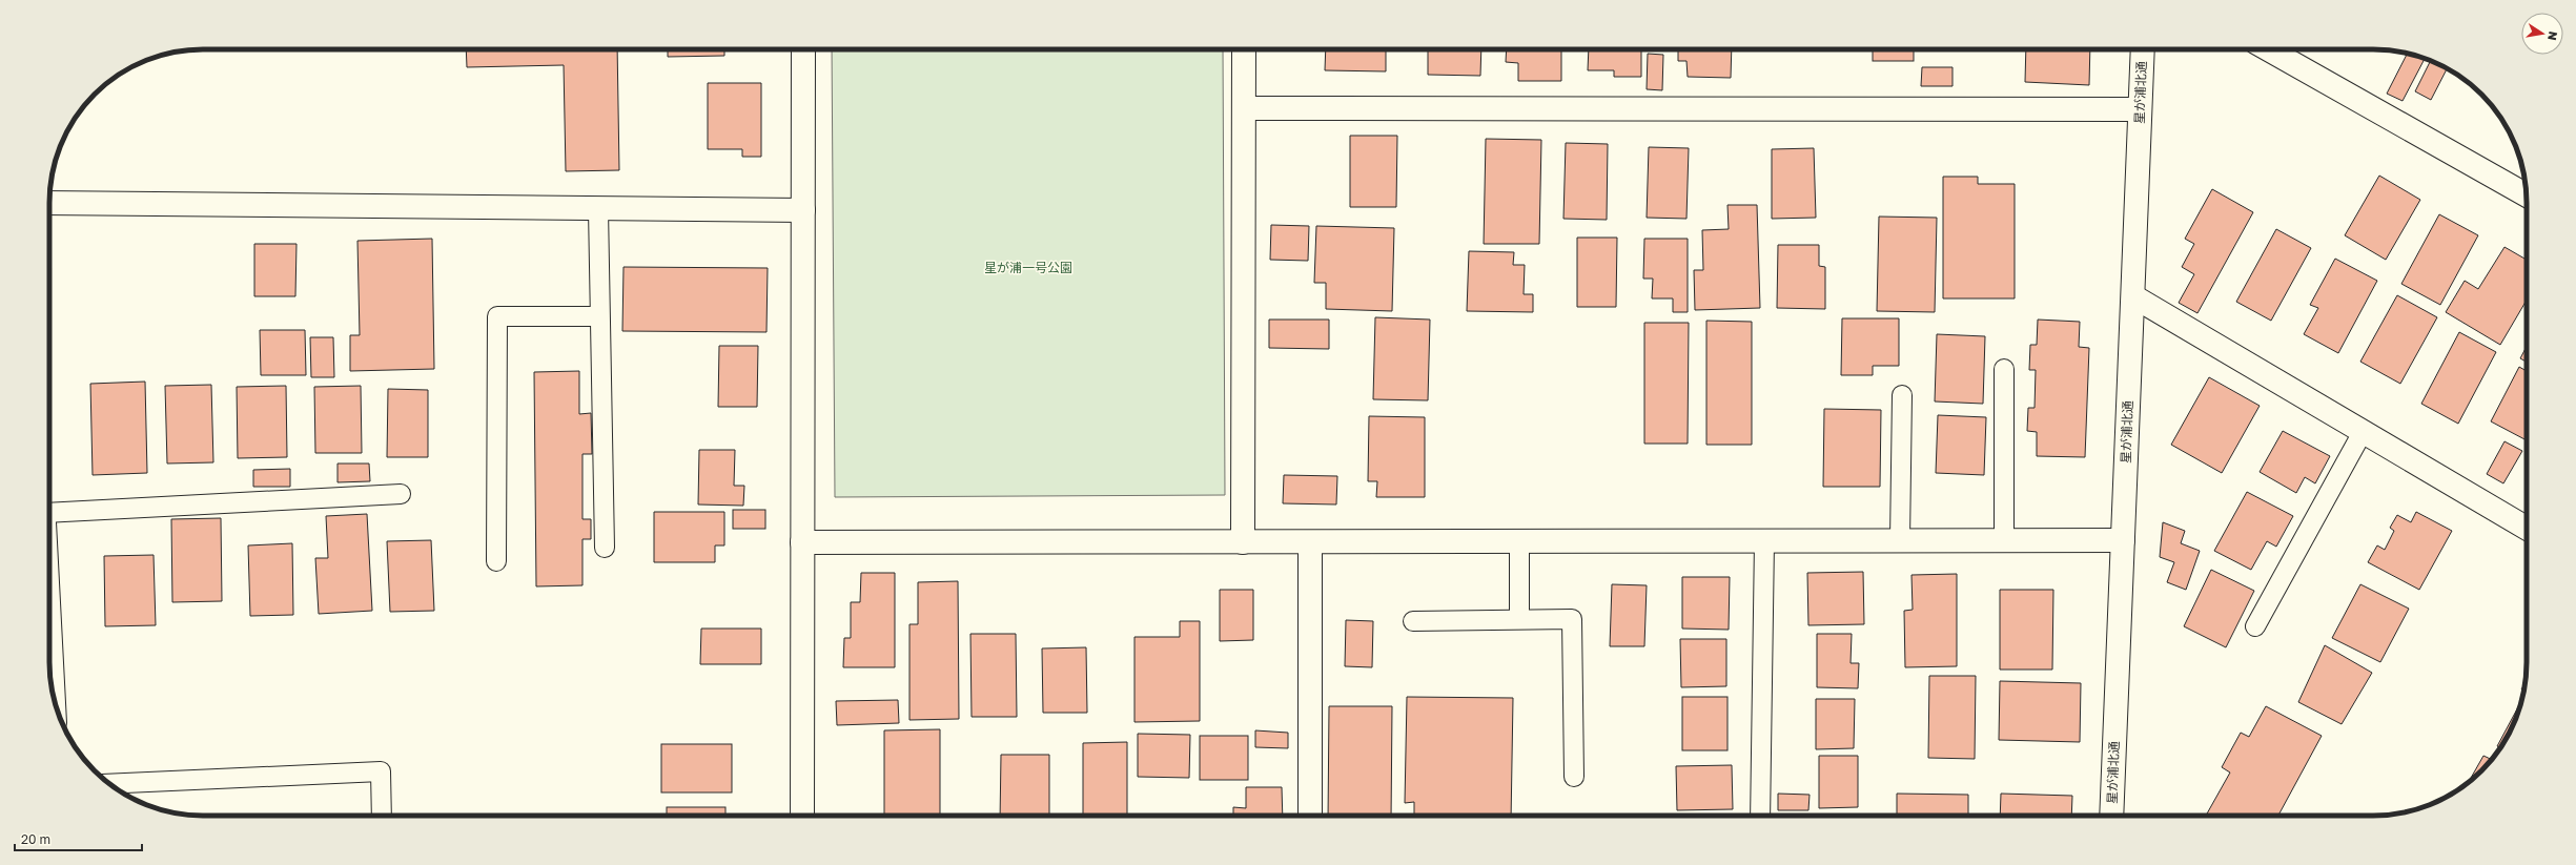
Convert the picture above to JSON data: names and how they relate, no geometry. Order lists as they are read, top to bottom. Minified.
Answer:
{"streets":{"street":["星が浦北通"]},"parks":["星が浦一号公園"],"scale_bar":"20 m","north":"right"}
